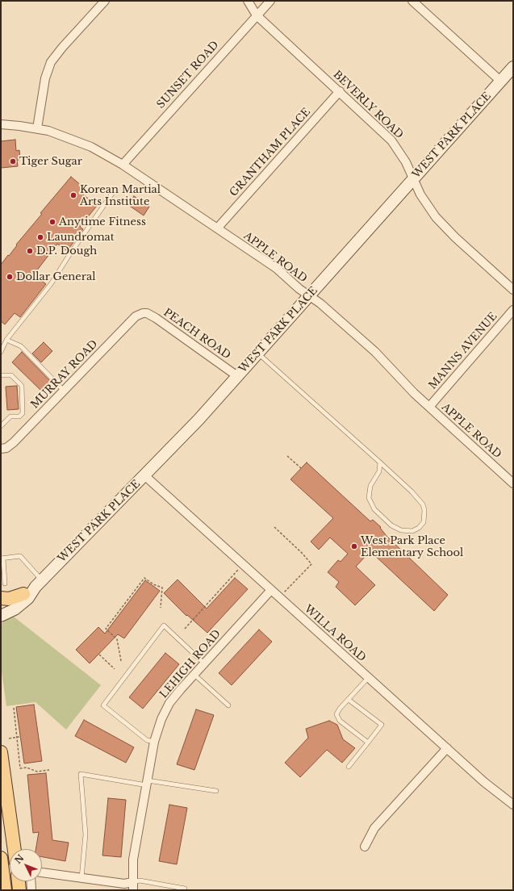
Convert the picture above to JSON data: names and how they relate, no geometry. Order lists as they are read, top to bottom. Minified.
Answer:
{"streets":{"street":["SUNSET ROAD","BEVERLY ROAD","WEST PARK PLACE","GRANTHAM PLACE","APPLE ROAD","PEACH ROAD","MANNS AVENUE","MURRAY ROAD","WILLA ROAD","LEHIGH ROAD"]},"crossings":[["SUNSET ROAD","BEVERLY ROAD"],["SUNSET ROAD","APPLE ROAD"],["BEVERLY ROAD","WEST PARK PLACE"],["BEVERLY ROAD","GRANTHAM PLACE"],["WEST PARK PLACE","APPLE ROAD"],["WEST PARK PLACE","PEACH ROAD"],["WEST PARK PLACE","WILLA ROAD"],["GRANTHAM PLACE","APPLE ROAD"],["APPLE ROAD","MANNS AVENUE"],["PEACH ROAD","MURRAY ROAD"],["WILLA ROAD","LEHIGH ROAD"]],"places":["Tiger Sugar","Korean Martial Arts Institute","Anytime Fitness","Laundromat","D.P. Dough","Dollar General","West Park Place Elementary School"],"north":"top left"}
